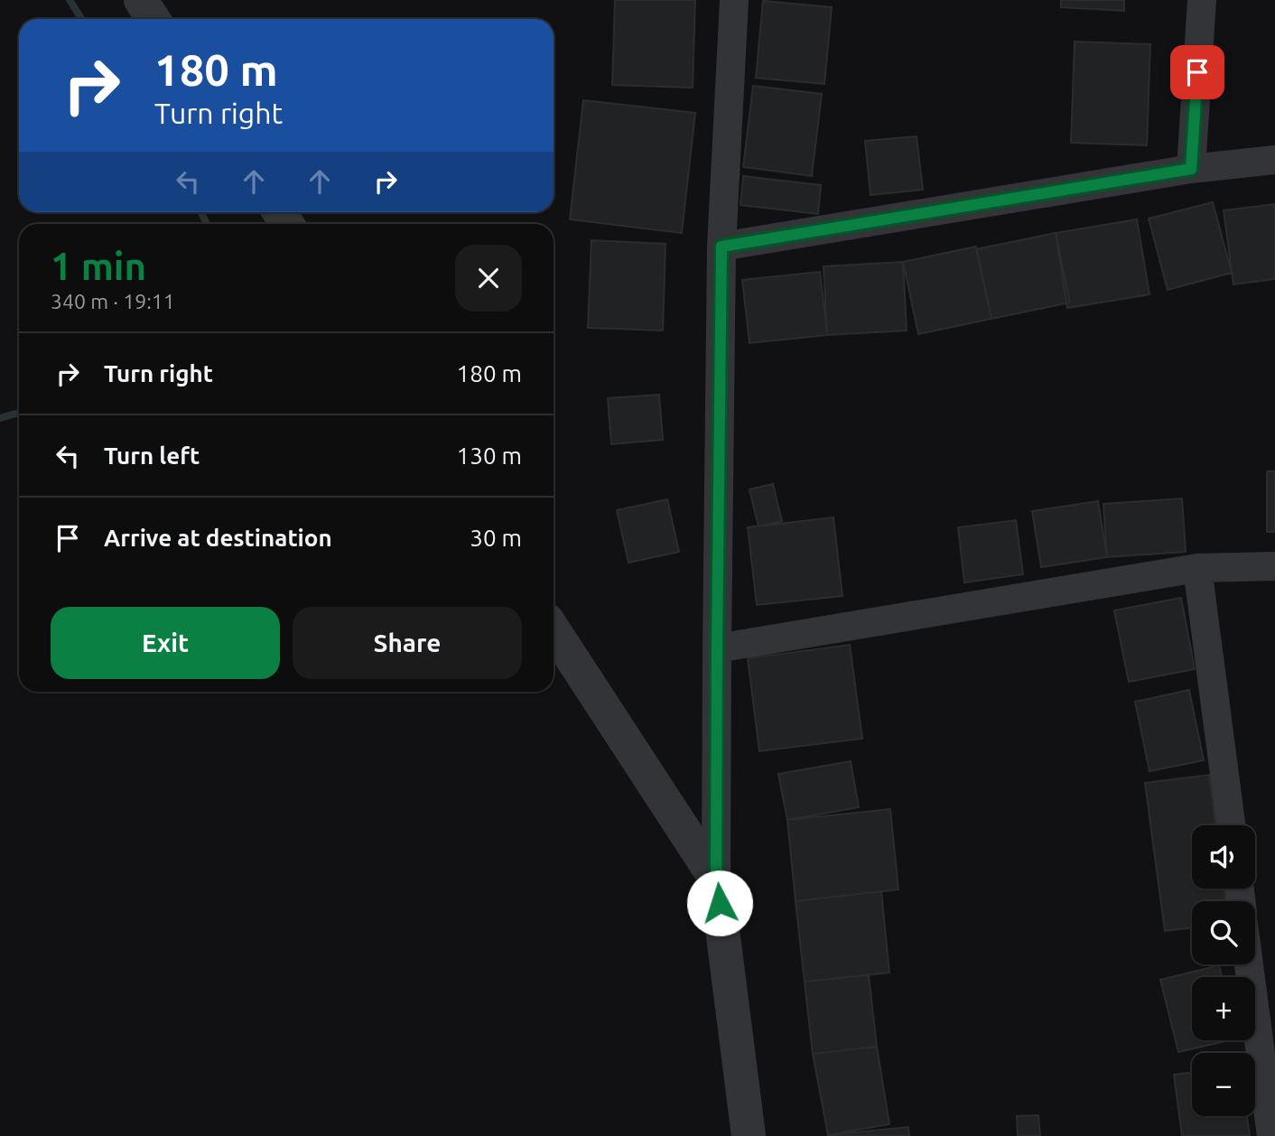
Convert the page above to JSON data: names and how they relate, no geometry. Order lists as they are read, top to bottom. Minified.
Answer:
{"page":{"turn":["180 m","Turn right"],"heading":["1 min","340 m · 19:11"],"list":[{"name":"Turn right","value":"180 m"},{"name":"Turn left","value":"130 m"},{"name":"Arrive at destination","value":"30 m"}],"buttons":["Exit","Share"],"map_buttons":["+","−"]}}
